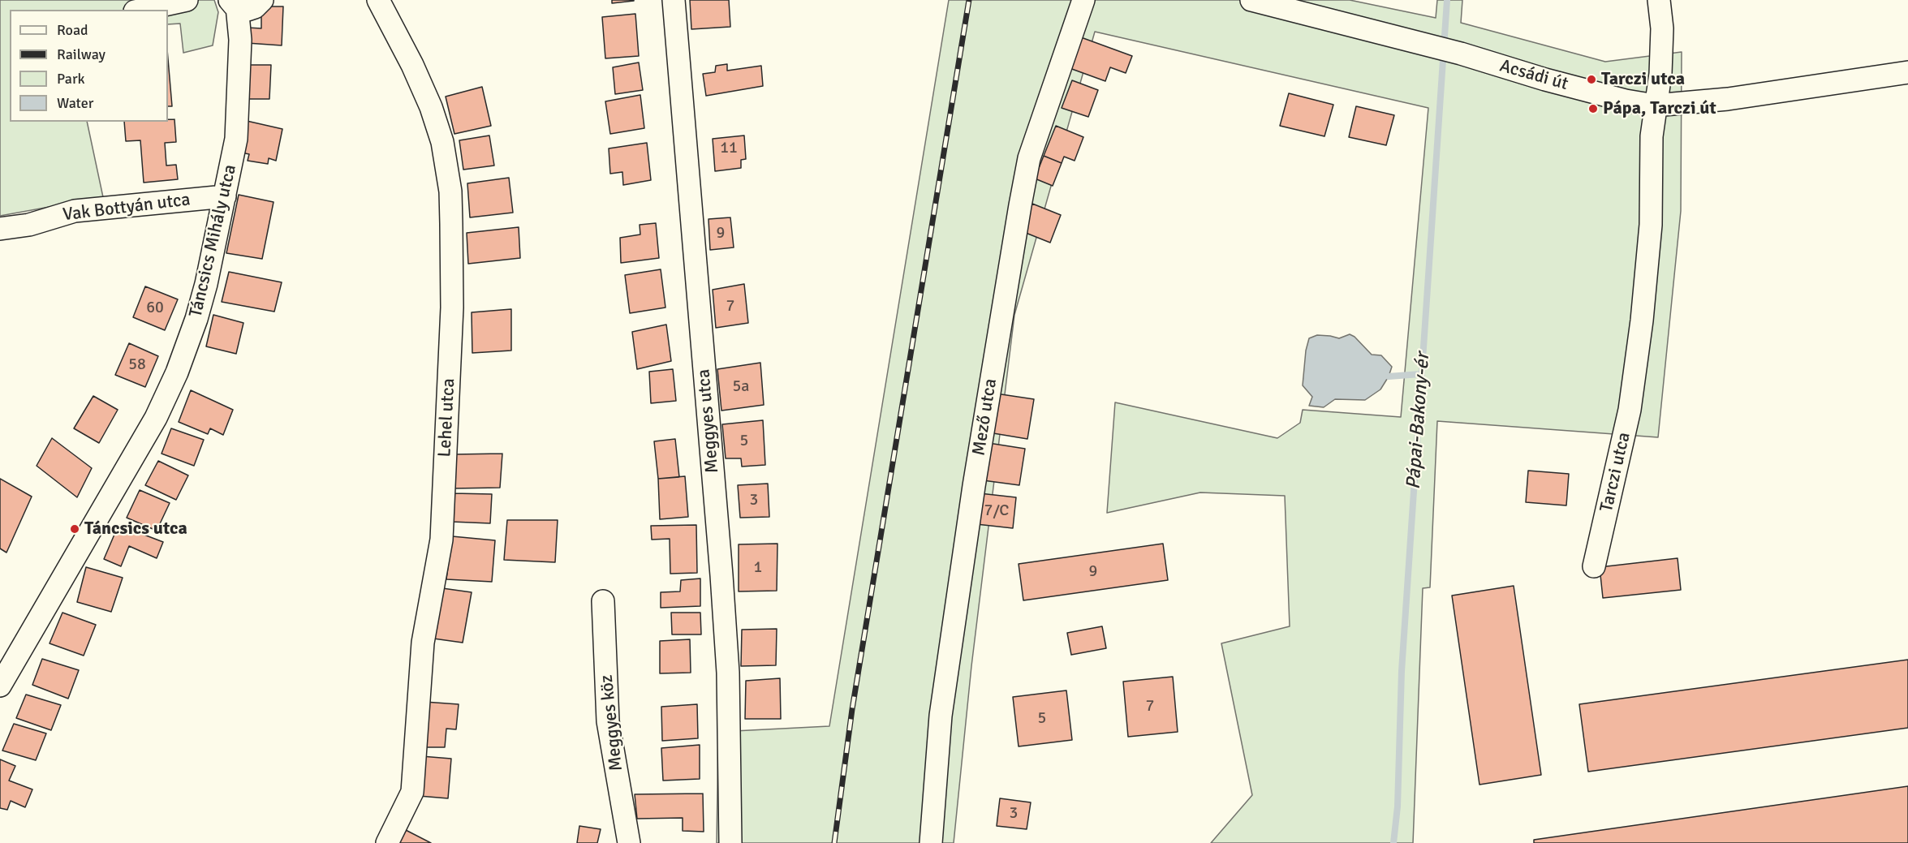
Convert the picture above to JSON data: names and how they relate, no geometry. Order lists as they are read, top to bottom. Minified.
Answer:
{"streets":{"street":["Acsádi út","Vak Bottyán utca","Táncsics Mihály utca","Mező utca","Lehel utca","Meggyes utca","Tarczi utca","Meggyes köz"]},"crossings":[["Acsádi út","Tarczi utca"],["Vak Bottyán utca","Táncsics Mihály utca"]],"water":["Pápai-Bakony-ér"],"places":["Tarczi utca","Pápa, Tarczi út","Táncsics utca"],"house_numbers":["11","9","7","60","58","5a","5","3","7/C","1","9","7","5","3"],"legend":["Road","Railway","Park","Water"]}
